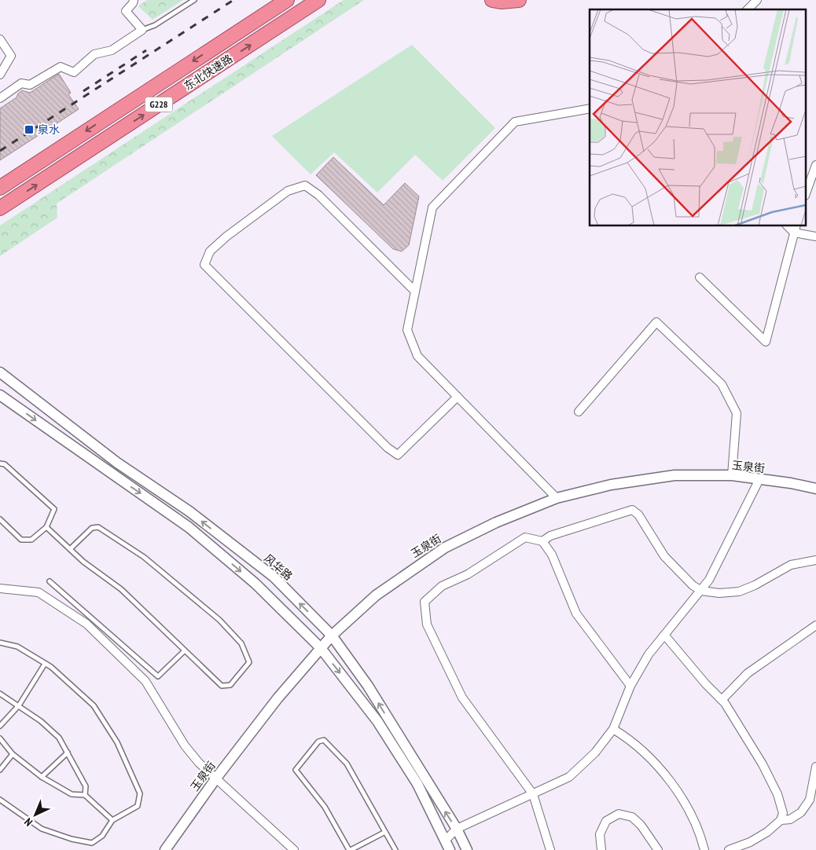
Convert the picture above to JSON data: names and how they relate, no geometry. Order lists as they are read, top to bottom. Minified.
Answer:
{"streets":{"highway":["东北快速路","G228"],"street":["玉泉街","风华路"]},"crossings":[["玉泉街","风华路"]],"places":{"transit":["泉水"]},"north":"bottom left"}
